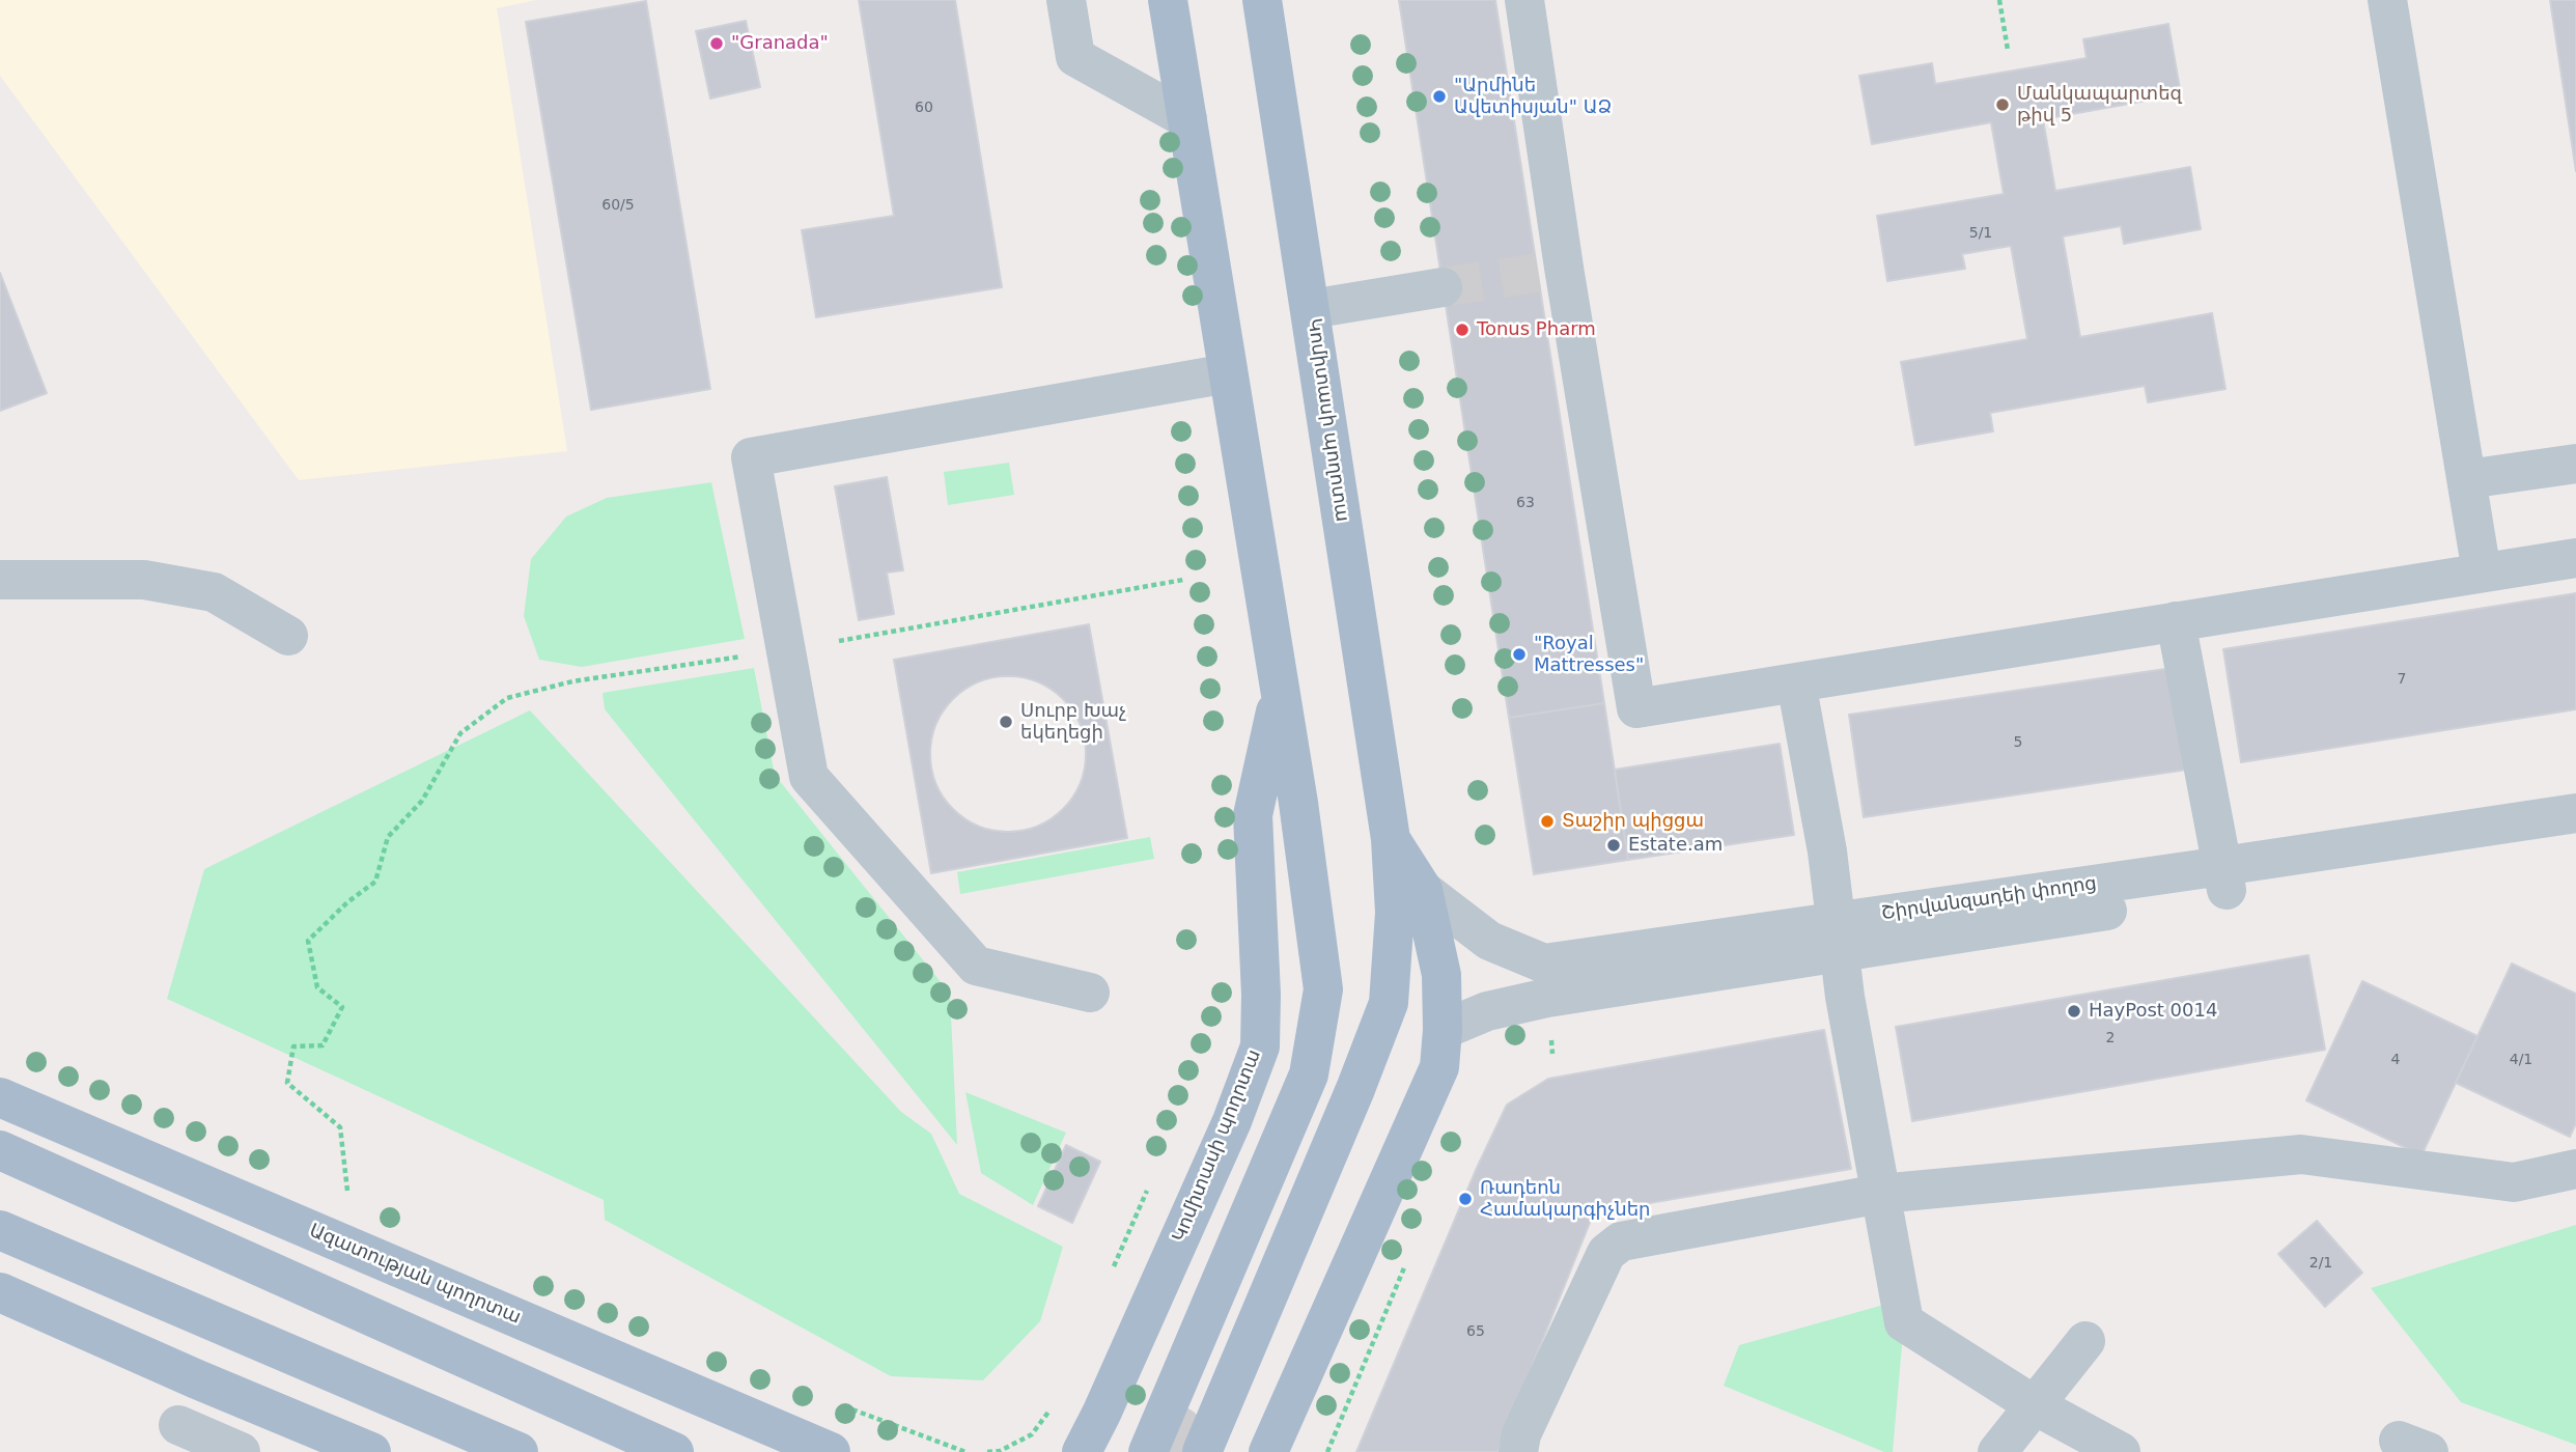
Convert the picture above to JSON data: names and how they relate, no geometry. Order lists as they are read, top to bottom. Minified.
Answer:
{"streets":{"main road":["Կոմիտասի պողոտա","Ազատության պողոտա"],"street":["Շիրվանզադեի փողոց"]},"crossings":[["Կոմիտասի պողոտա","Շիրվանզադեի փողոց"]],"places":["\"Granada\"","\"Արմինե Ավետիսյան\" ԱՁ","Մանկապարտեզ թիվ 5","Tonus Pharm","\"Royal Mattresses\"","Սուրբ Խաչ եկեղեցի","Տաշիր պիցցա","Estate.am","HayPost 0014","Ռադեոն Համակարգիչներ"],"house_numbers":["60","60/5","5/1","63","7","5","2","4","4/1","2/1","65"]}
